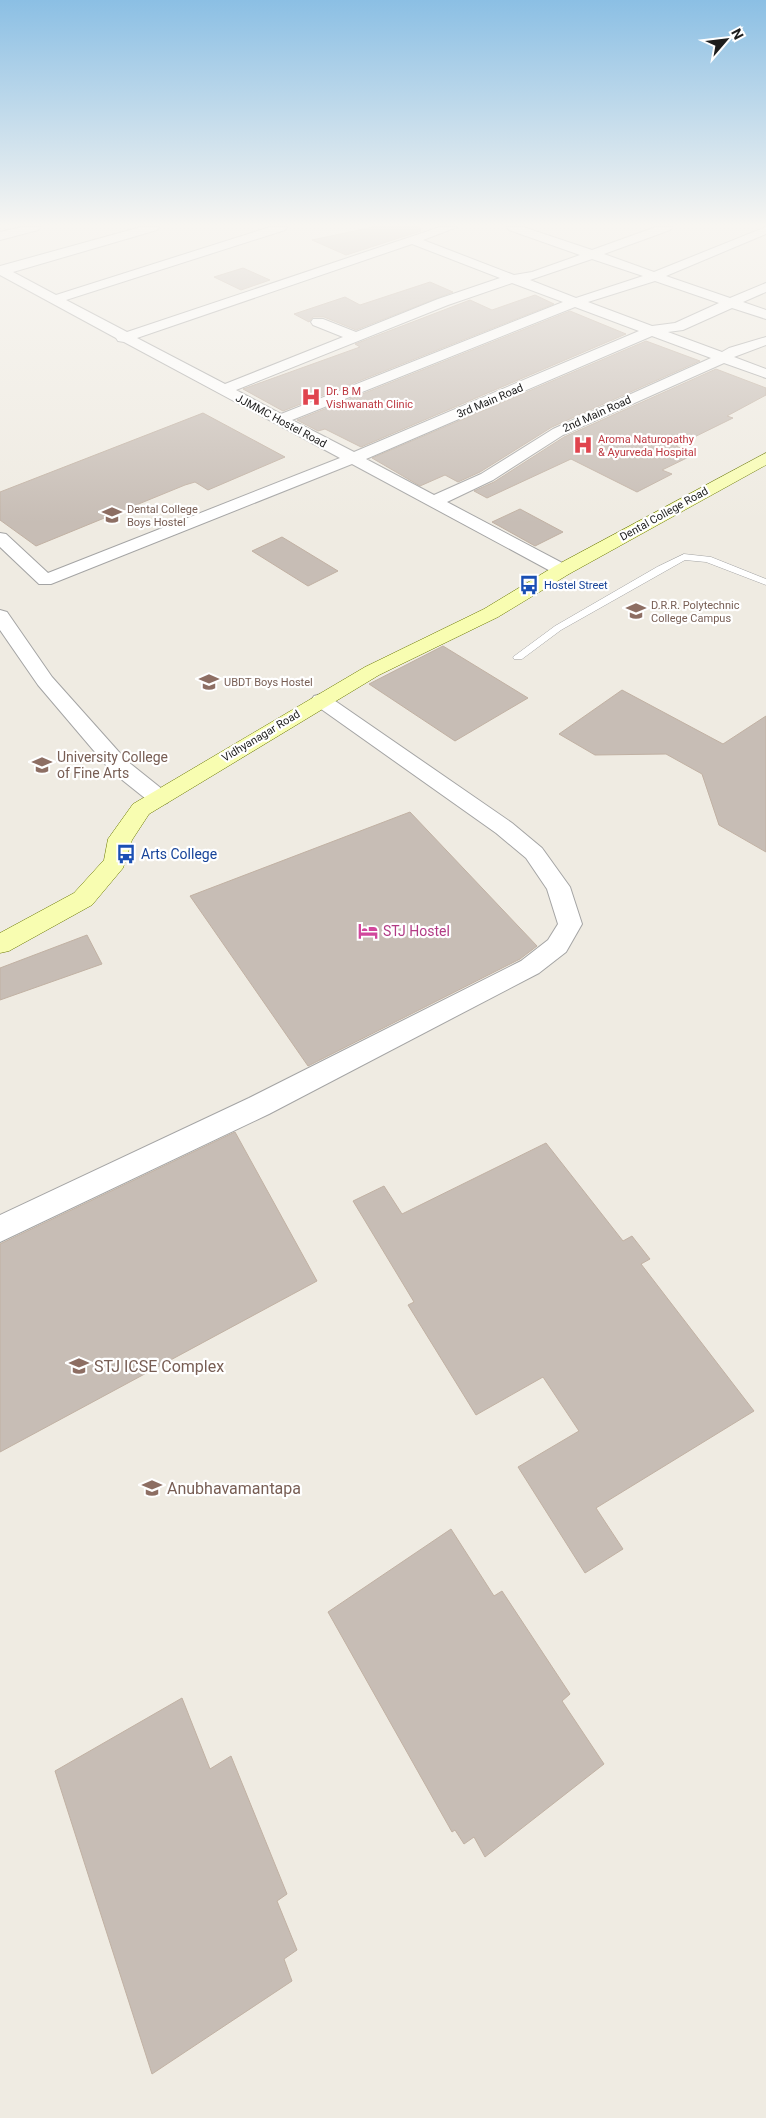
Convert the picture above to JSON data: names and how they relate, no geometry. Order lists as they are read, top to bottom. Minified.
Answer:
{"streets":{"street":["3rd Main Road","2nd Main Road","JJMMC Hostel Road","Dental College Road","Vidhyanagar Road"]},"crossings":[["3rd Main Road","JJMMC Hostel Road"],["2nd Main Road","JJMMC Hostel Road"],["JJMMC Hostel Road","Dental College Road"],["JJMMC Hostel Road","Vidhyanagar Road"],["Dental College Road","Vidhyanagar Road"]],"places":{"hospital":["Dr. B M Vishwanath Clinic","Aroma Naturopathy & Ayurveda Hospital"],"school or university":["Dental College Boys Hostel","D.R.R. Polytechnic College Campus","UBDT Boys Hostel","University College of Fine Arts","STJ ICSE Complex","Anubhavamantapa"],"bus stop":["Hostel Street","Arts College"],"hotel":["STJ Hostel"]},"north":"top right"}
